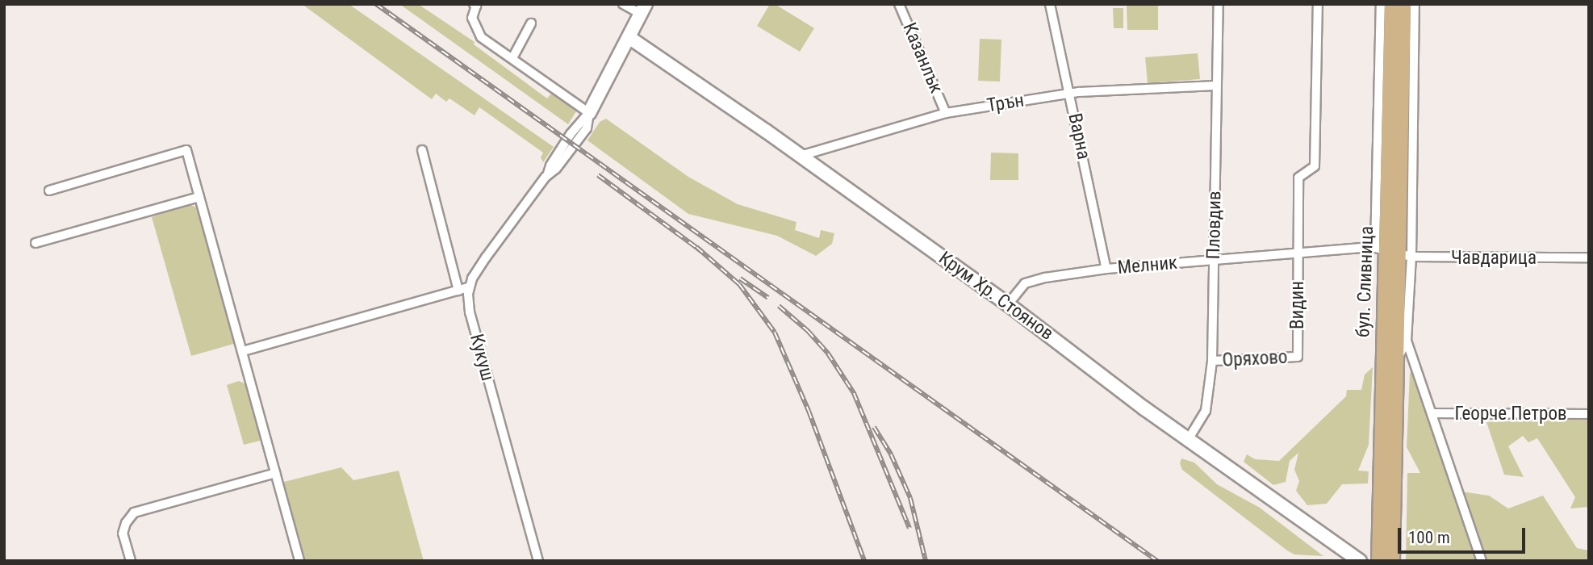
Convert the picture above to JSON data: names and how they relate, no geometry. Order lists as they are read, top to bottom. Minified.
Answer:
{"streets":{"main road":["бул. Сливница"],"street":["Казанлък","Трън","Варна","Пловдив","Чавдарица","Мелник","Крум Хр. Стоянов","Видин","Кукуш","Оряхово","Георче Петров"]},"crossings":[["Казанлък","Трън"],["Трън","Варна"],["Трън","Пловдив"],["Трън","Крум Хр. Стоянов"],["Варна","Мелник"],["Пловдив","Мелник"],["Пловдив","Крум Хр. Стоянов"],["Пловдив","Оряхово"],["Чавдарица","Мелник"],["Чавдарица","бул. Сливница"],["Мелник","бул. Сливница"],["Мелник","Крум Хр. Стоянов"],["Мелник","Видин"],["Видин","Оряхово"]],"scale_bar":"100 m"}
